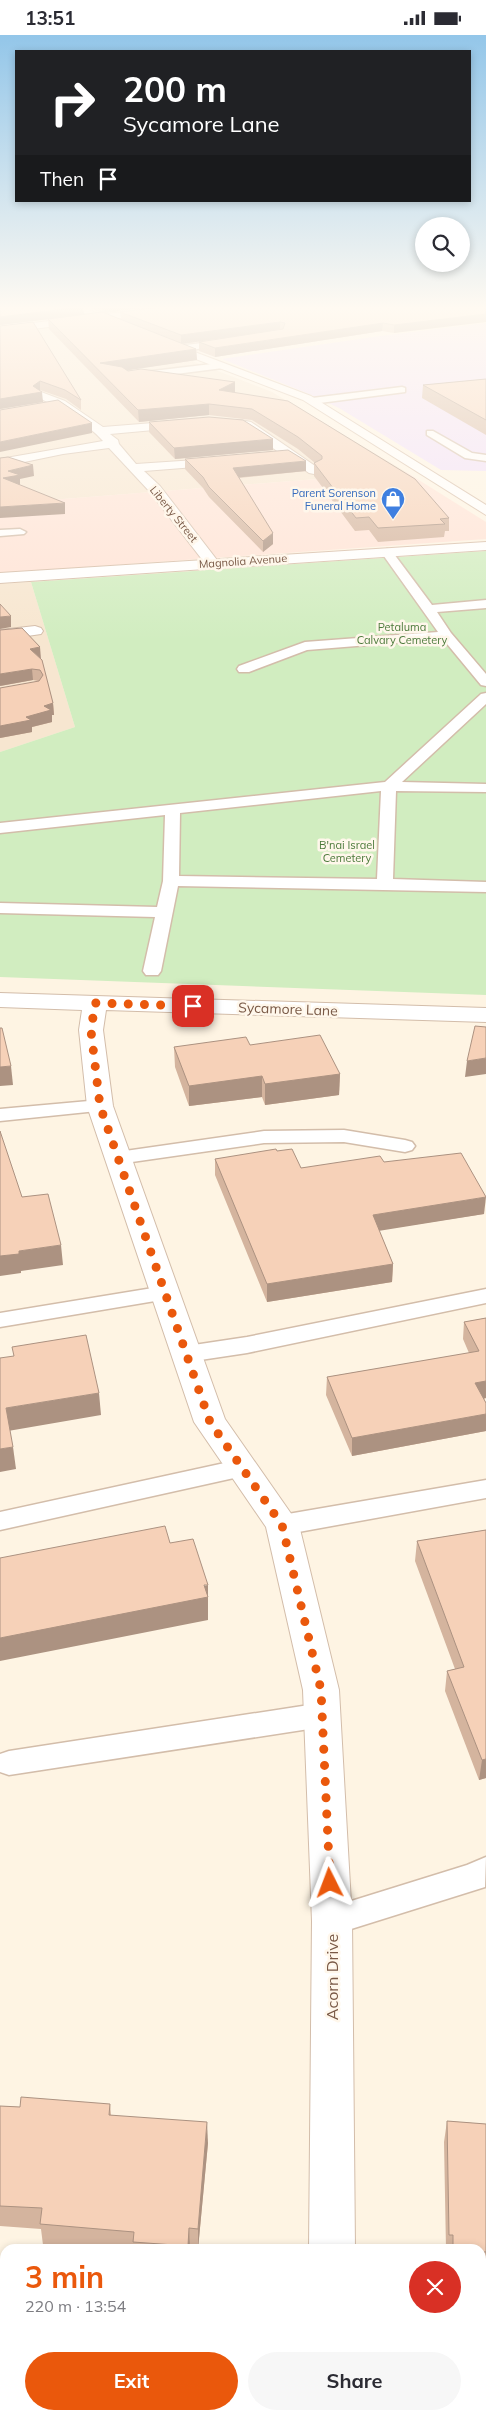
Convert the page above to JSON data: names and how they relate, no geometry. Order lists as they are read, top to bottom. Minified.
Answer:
{"streets":{"street":["Liberty Street","Magnolia Avenue","Sycamore Lane","Acorn Drive"]},"crossings":[["Liberty Street","Magnolia Avenue"],["Sycamore Lane","Acorn Drive"]],"parks":["Petaluma Calvary Cemetery","B'nai Israel Cemetery"],"places":{"shop":["Parent Sorenson Funeral Home"]},"page":{"status":"13:51","turn":["200 m","Sycamore Lane"],"then":"Then","heading":["3 min","220 m · 13:54"],"buttons":["Exit","Share"]}}
